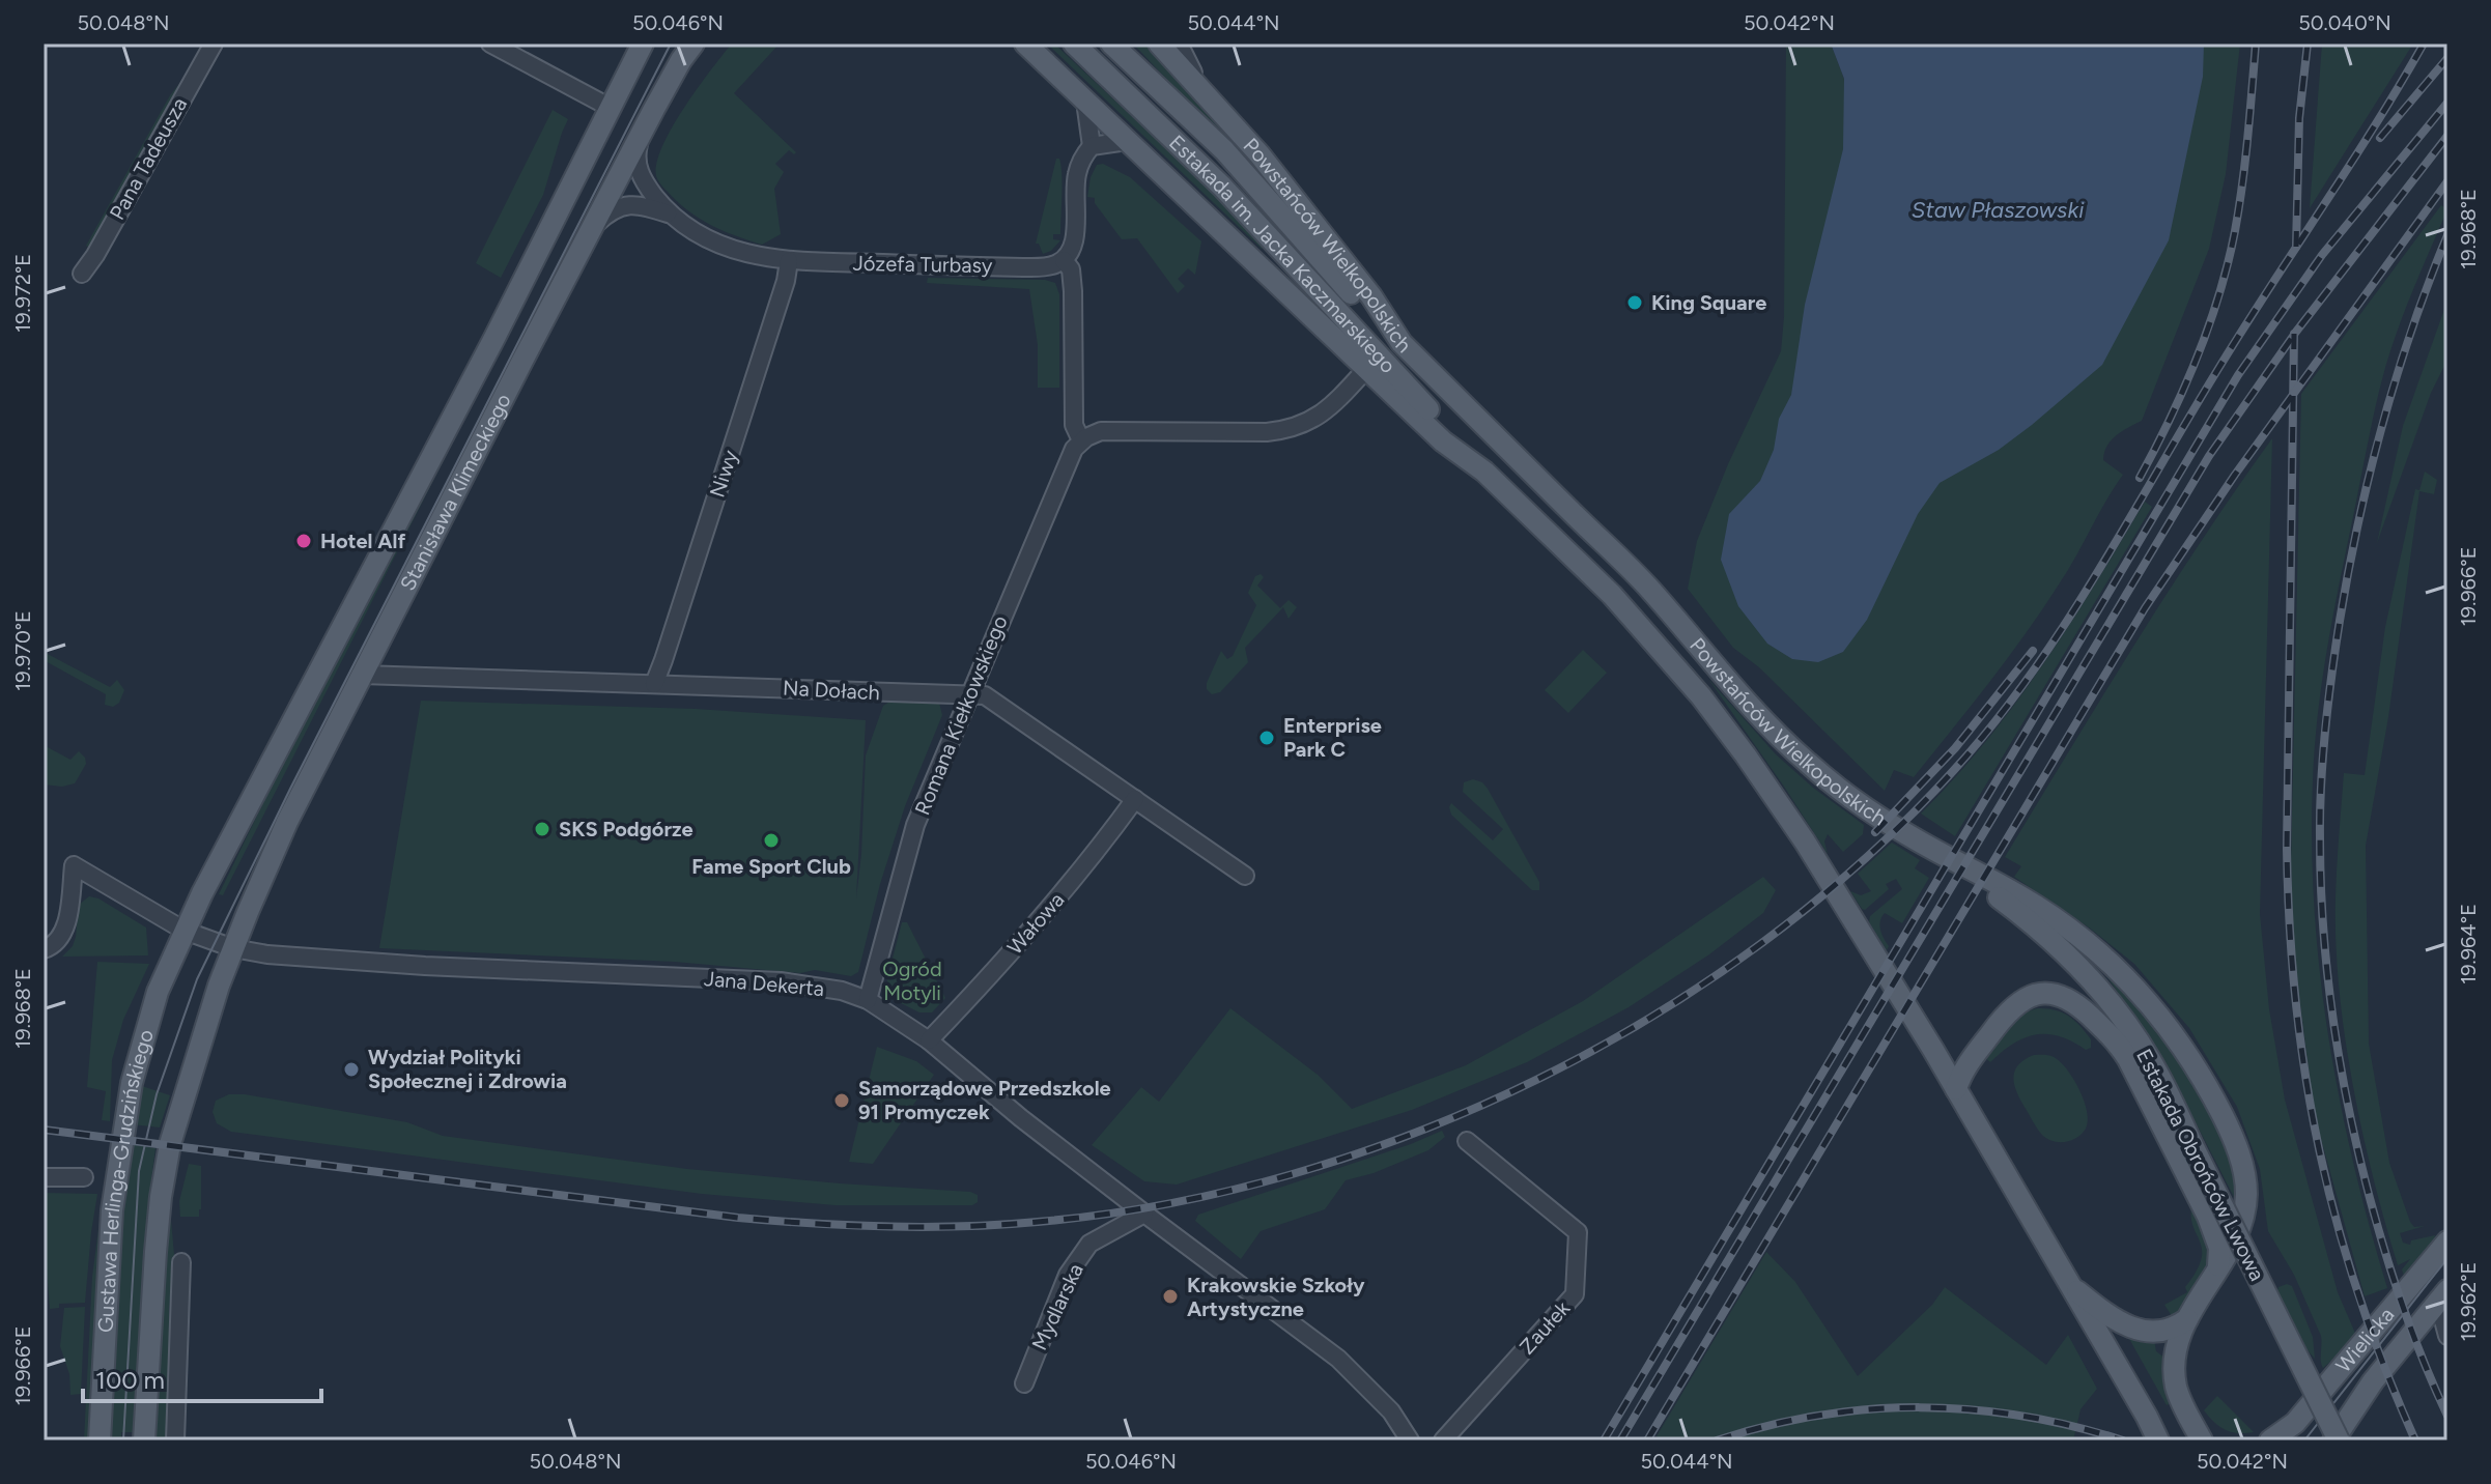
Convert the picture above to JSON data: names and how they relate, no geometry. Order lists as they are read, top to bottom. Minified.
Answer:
{"streets":{"main road":["Powstańców Wielkopolskich","Estakada im. Jacka Kaczmarskiego","Stanisława Klimeckiego","Estakada Obrońców Lwowa","Gustawa Herlinga-Grudzińskiego","Wielicka"],"street":["Pana Tadeusza","Józefa Turbasy","Niwy","Na Dołach","Romana Kiełkowskiego","Wałowa","Jana Dekerta","Mydlarska","Zaułek"]},"crossings":[["Powstańców Wielkopolskich","Estakada im. Jacka Kaczmarskiego"],["Powstańców Wielkopolskich","Estakada Obrońców Lwowa"],["Józefa Turbasy","Niwy"],["Józefa Turbasy","Stanisława Klimeckiego"],["Niwy","Na Dołach"],["Stanisława Klimeckiego","Na Dołach"],["Stanisława Klimeckiego","Jana Dekerta"],["Stanisława Klimeckiego","Gustawa Herlinga-Grudzińskiego"],["Na Dołach","Romana Kiełkowskiego"],["Na Dołach","Wałowa"],["Romana Kiełkowskiego","Jana Dekerta"],["Wałowa","Jana Dekerta"],["Jana Dekerta","Gustawa Herlinga-Grudzińskiego"],["Jana Dekerta","Mydlarska"],["Estakada Obrońców Lwowa","Wielicka"]],"water":["Staw Płaszowski"],"parks":["Ogród Motyli"],"places":["King Square","Hotel Alf","Enterprise Park C","SKS Podgórze","Fame Sport Club","Wydział Polityki Społecznej i Zdrowia","Samorządowe Przedszkole 91 Promyczek","Krakowskie Szkoły Artystyczne"],"scale_bar":"100 m","coordinates":["50.048°N","50.046°N","50.044°N","50.042°N","50.040°N","19.968°E","19.972°E","19.966°E","19.970°E","19.964°E","19.962°E"]}
